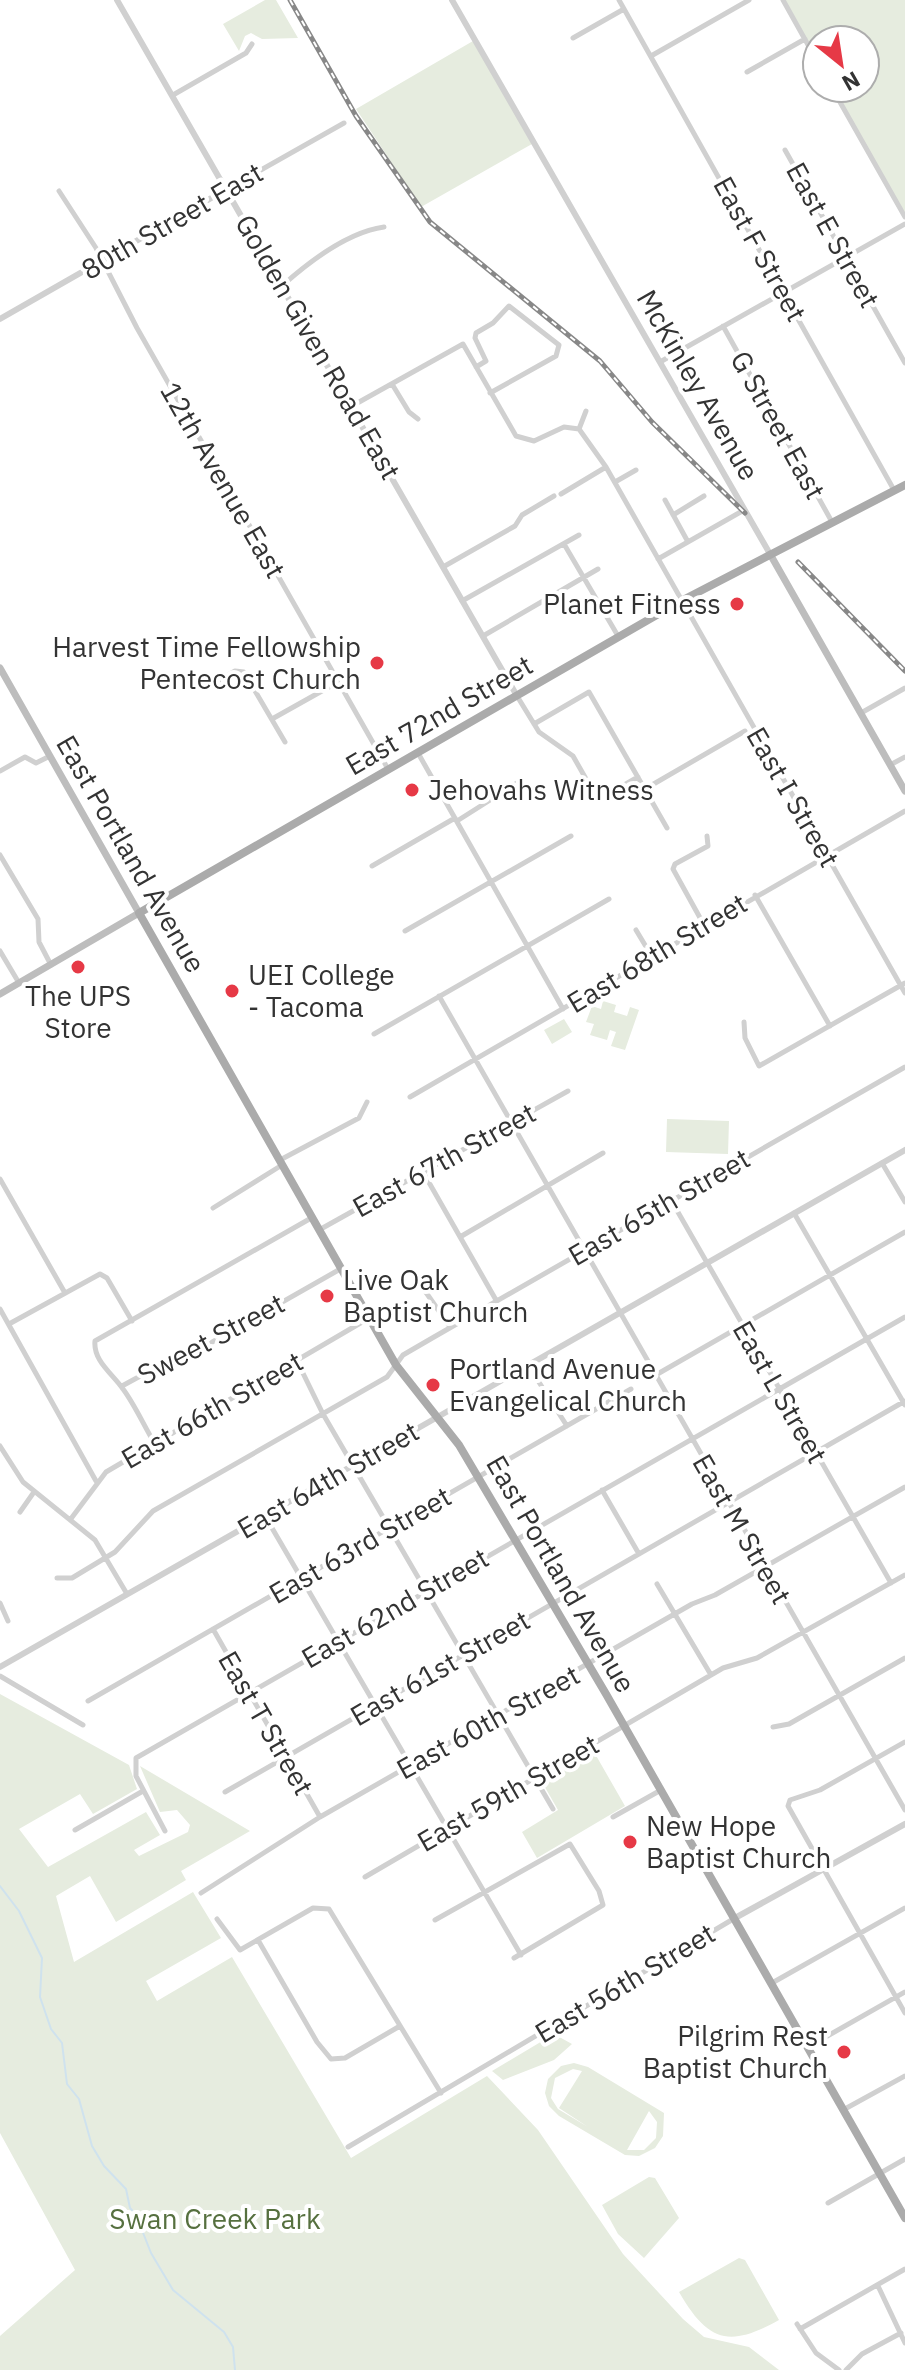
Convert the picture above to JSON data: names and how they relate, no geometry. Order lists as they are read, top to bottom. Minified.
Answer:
{"streets":{"main road":["McKinley Avenue","East 72nd Street","East Portland Avenue"],"street":["80th Street East","East E Street","East F Street","Golden Given Road East","G Street East","12th Avenue East","East I Street","East 68th Street","East 67th Street","East 65th Street","Sweet Street","East L Street","East 66th Street","East 64th Street","East M Street","East 63rd Street","East 62nd Street","East 61st Street","East 60th Street","East T Street","East 59th Street","East 56th Street"]},"crossings":[["80th Street East","Golden Given Road East"],["80th Street East","12th Avenue East"],["East F Street","East 72nd Street"],["Golden Given Road East","East 72nd Street"],["McKinley Avenue","East 72nd Street"],["G Street East","East 72nd Street"],["12th Avenue East","East 72nd Street"],["East 72nd Street","East I Street"],["East 72nd Street","East Portland Avenue"],["East I Street","East 68th Street"],["East Portland Avenue","East 67th Street"],["East Portland Avenue","East 65th Street"],["East Portland Avenue","Sweet Street"],["East Portland Avenue","East 66th Street"],["East Portland Avenue","East 64th Street"],["East Portland Avenue","East 63rd Street"],["East Portland Avenue","East 62nd Street"],["East Portland Avenue","East 61st Street"],["East Portland Avenue","East 60th Street"],["East Portland Avenue","East 59th Street"],["East Portland Avenue","East 56th Street"],["East 68th Street","East M Street"],["East 67th Street","Sweet Street"],["East 67th Street","East M Street"],["East 65th Street","East L Street"],["East 65th Street","East M Street"],["East L Street","East 64th Street"],["East L Street","East 62nd Street"],["East L Street","East 61st Street"],["East L Street","East 60th Street"],["East L Street","East 59th Street"],["East 64th Street","East M Street"],["East M Street","East 62nd Street"],["East M Street","East 61st Street"],["East M Street","East 60th Street"],["East M Street","East 59th Street"],["East 63rd Street","East T Street"],["East 62nd Street","East T Street"],["East 61st Street","East T Street"],["East 60th Street","East T Street"]],"parks":["Swan Creek Park"],"places":["Planet Fitness","Harvest Time Fellowship Pentecost Church","Jehovahs Witness","The UPS Store","UEI College - Tacoma","Live Oak Baptist Church","Portland Avenue Evangelical Church","New Hope Baptist Church","Pilgrim Rest Baptist Church"],"north":"bottom right"}
